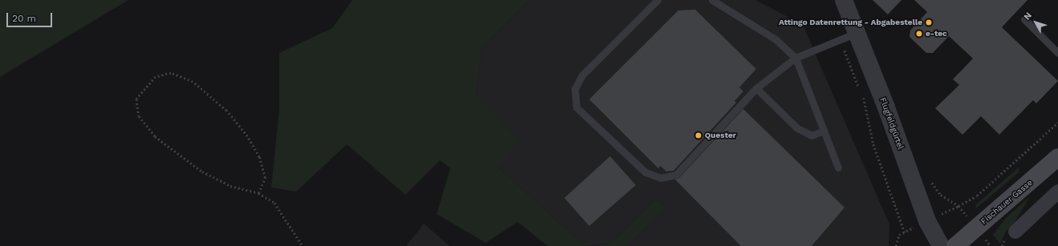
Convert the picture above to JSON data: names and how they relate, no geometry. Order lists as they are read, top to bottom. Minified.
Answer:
{"streets":{"main road":["Fischauer Gasse"],"street":["Flugfeldgürtel"]},"places":["Attingo Datenrettung - Abgabestelle","e-tec","Quester"],"scale_bar":"20 m","north":"top left"}
